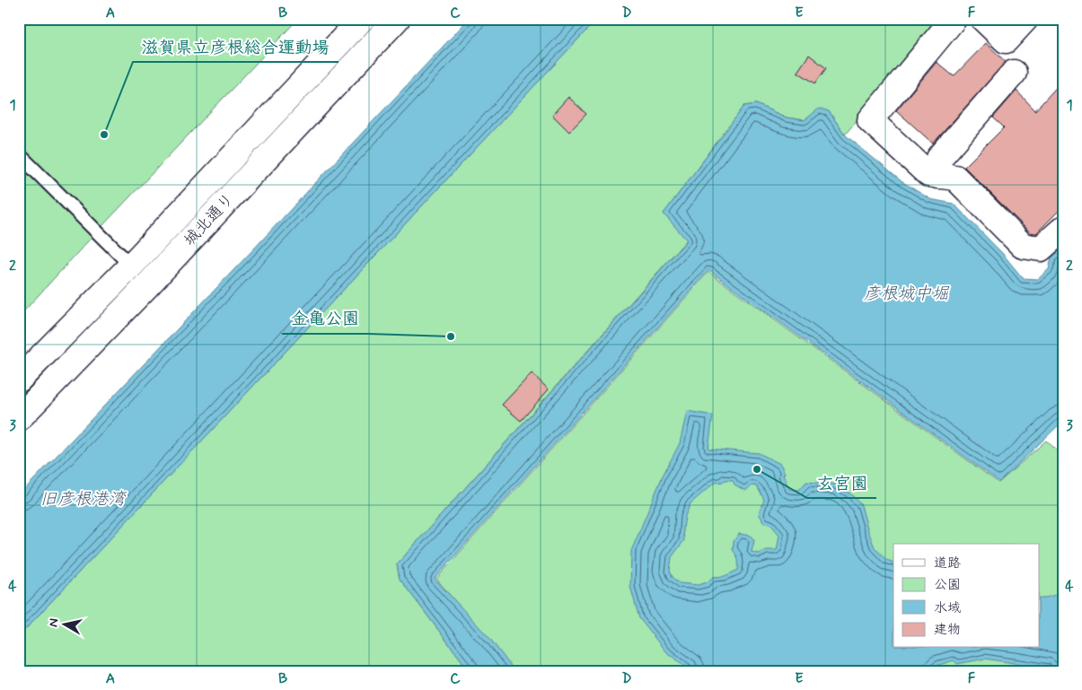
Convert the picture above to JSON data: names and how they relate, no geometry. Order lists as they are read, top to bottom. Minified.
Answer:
{"streets":{"main road":["城北通り"]},"water":["彦根城中堀","旧彦根港湾"],"places":["滋賀県立彦根総合運動場","金亀公園","玄宮園"],"legend":["道路","公園","水域","建物"],"north":"left","grid":{"columns":["A","B","C","D","E","F"],"rows":["1","2","3","4"]}}
